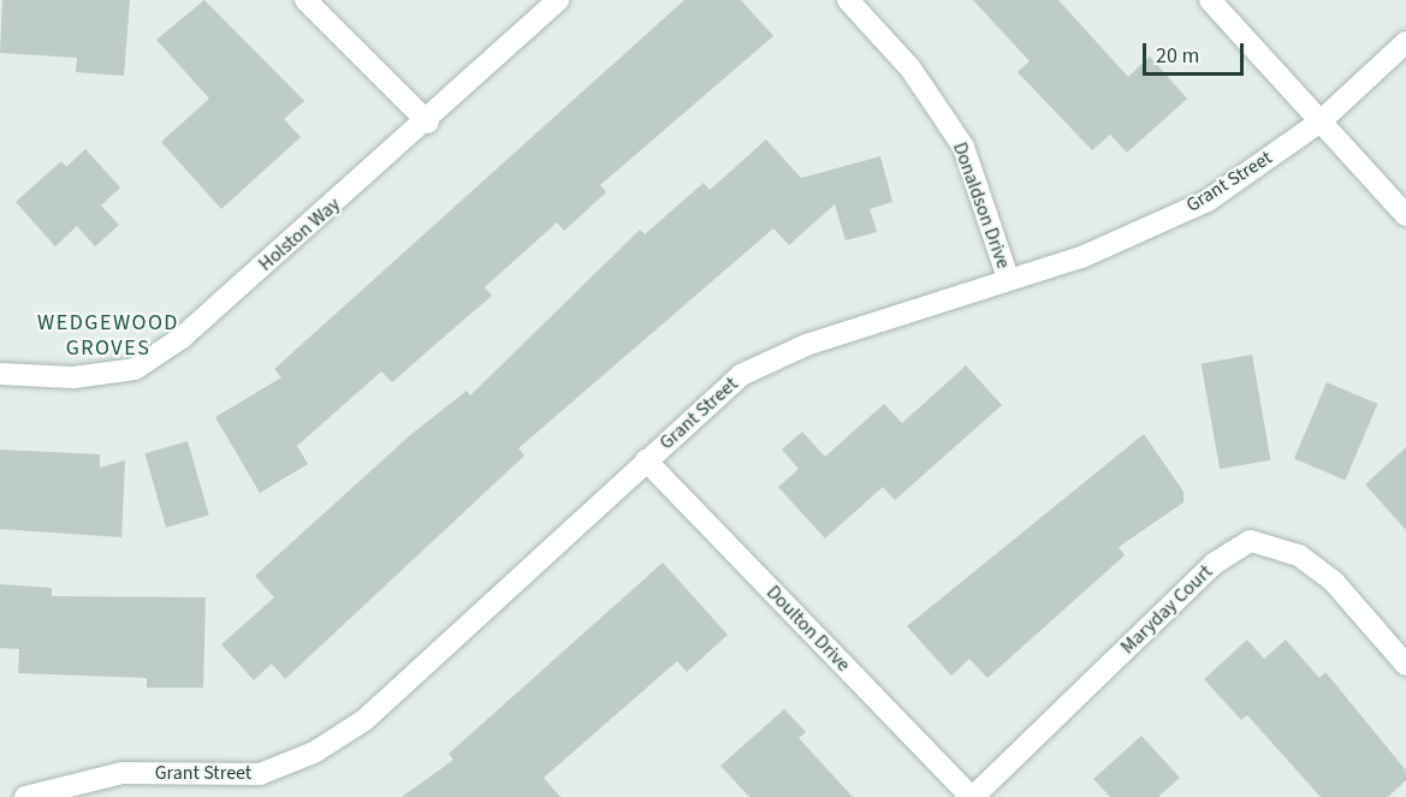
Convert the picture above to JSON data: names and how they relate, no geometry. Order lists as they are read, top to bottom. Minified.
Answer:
{"streets":{"street":["Grant Street","Donaldson Drive","Holston Way","Maryday Court","Doulton Drive"]},"crossings":[["Grant Street","Donaldson Drive"],["Grant Street","Doulton Drive"],["Maryday Court","Doulton Drive"]],"districts":["WEDGEWOOD GROVES"],"scale_bar":"20 m"}
